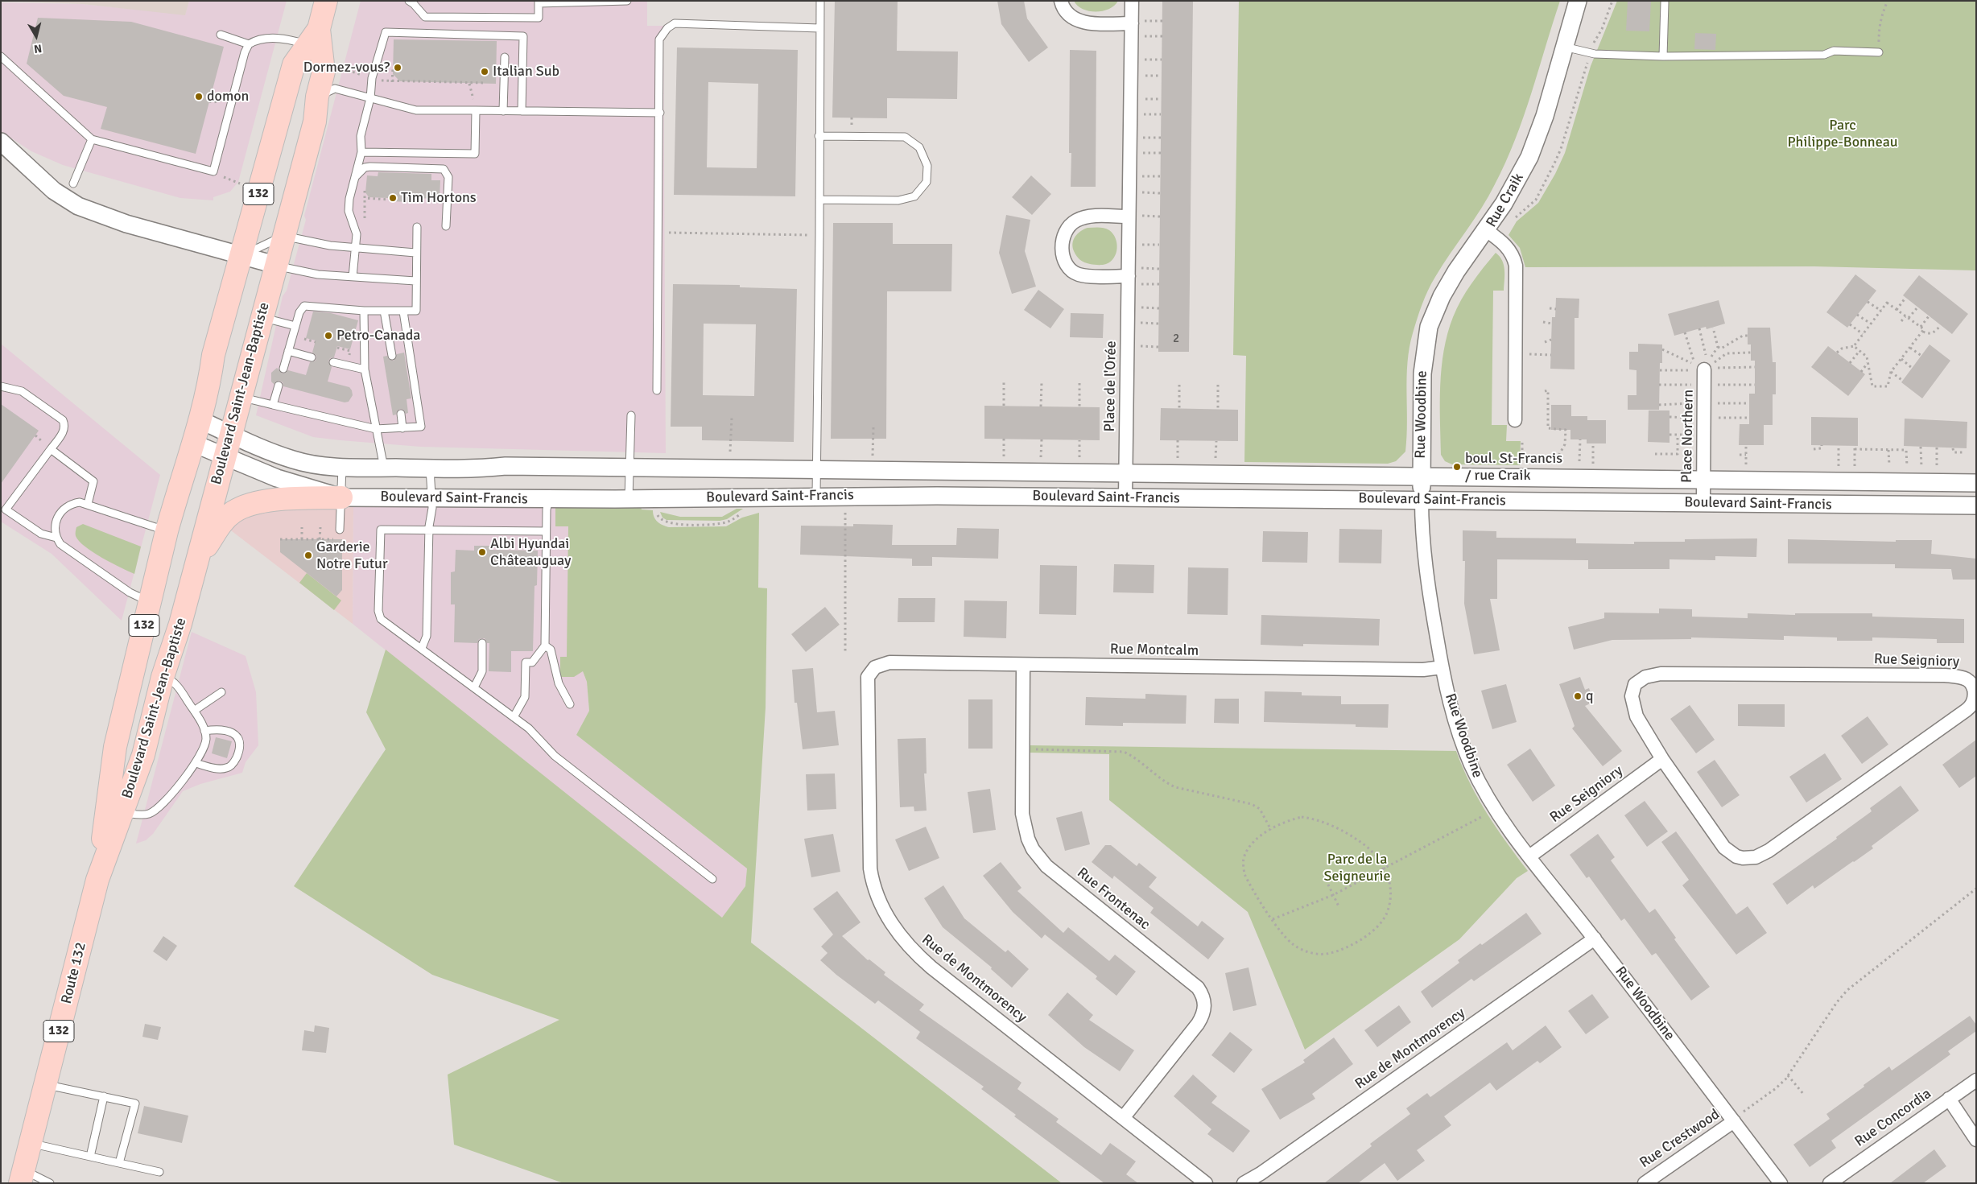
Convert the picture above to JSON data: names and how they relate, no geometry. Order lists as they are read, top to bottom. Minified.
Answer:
{"streets":{"highway":["132","Boulevard Saint-Jean-Baptiste","Route 132"],"street":["Rue Craik","Place de l'Orée","Rue Woodbine","Place Northern","Boulevard Saint-Francis","Rue Montcalm","Rue Seigniory","Rue Frontenac","Rue de Montmorency","Rue Concordia","Rue Crestwood"]},"crossings":[["Rue Craik","Rue Woodbine"],["Place de l'Orée","Boulevard Saint-Francis"],["Boulevard Saint-Jean-Baptiste","Boulevard Saint-Francis"],["Boulevard Saint-Jean-Baptiste","Route 132"],["Rue Woodbine","Boulevard Saint-Francis"],["Rue Woodbine","Rue Montcalm"],["Rue Woodbine","Rue Seigniory"],["Rue Woodbine","Rue de Montmorency"],["Rue Woodbine","Rue Crestwood"],["Place Northern","Boulevard Saint-Francis"],["Rue Montcalm","Rue Frontenac"],["Rue Montcalm","Rue de Montmorency"],["Rue Frontenac","Rue de Montmorency"]],"parks":["Parc Philippe-Bonneau","Parc de la Seigneurie"],"places":["Dormez-vous?","Italian Sub","domon","Tim Hortons","Petro-Canada","boul. St-Francis / rue Craik","Albi Hyundai Châteauguay","Garderie Notre Futur","q"],"house_numbers":["2"],"north":"bottom"}
